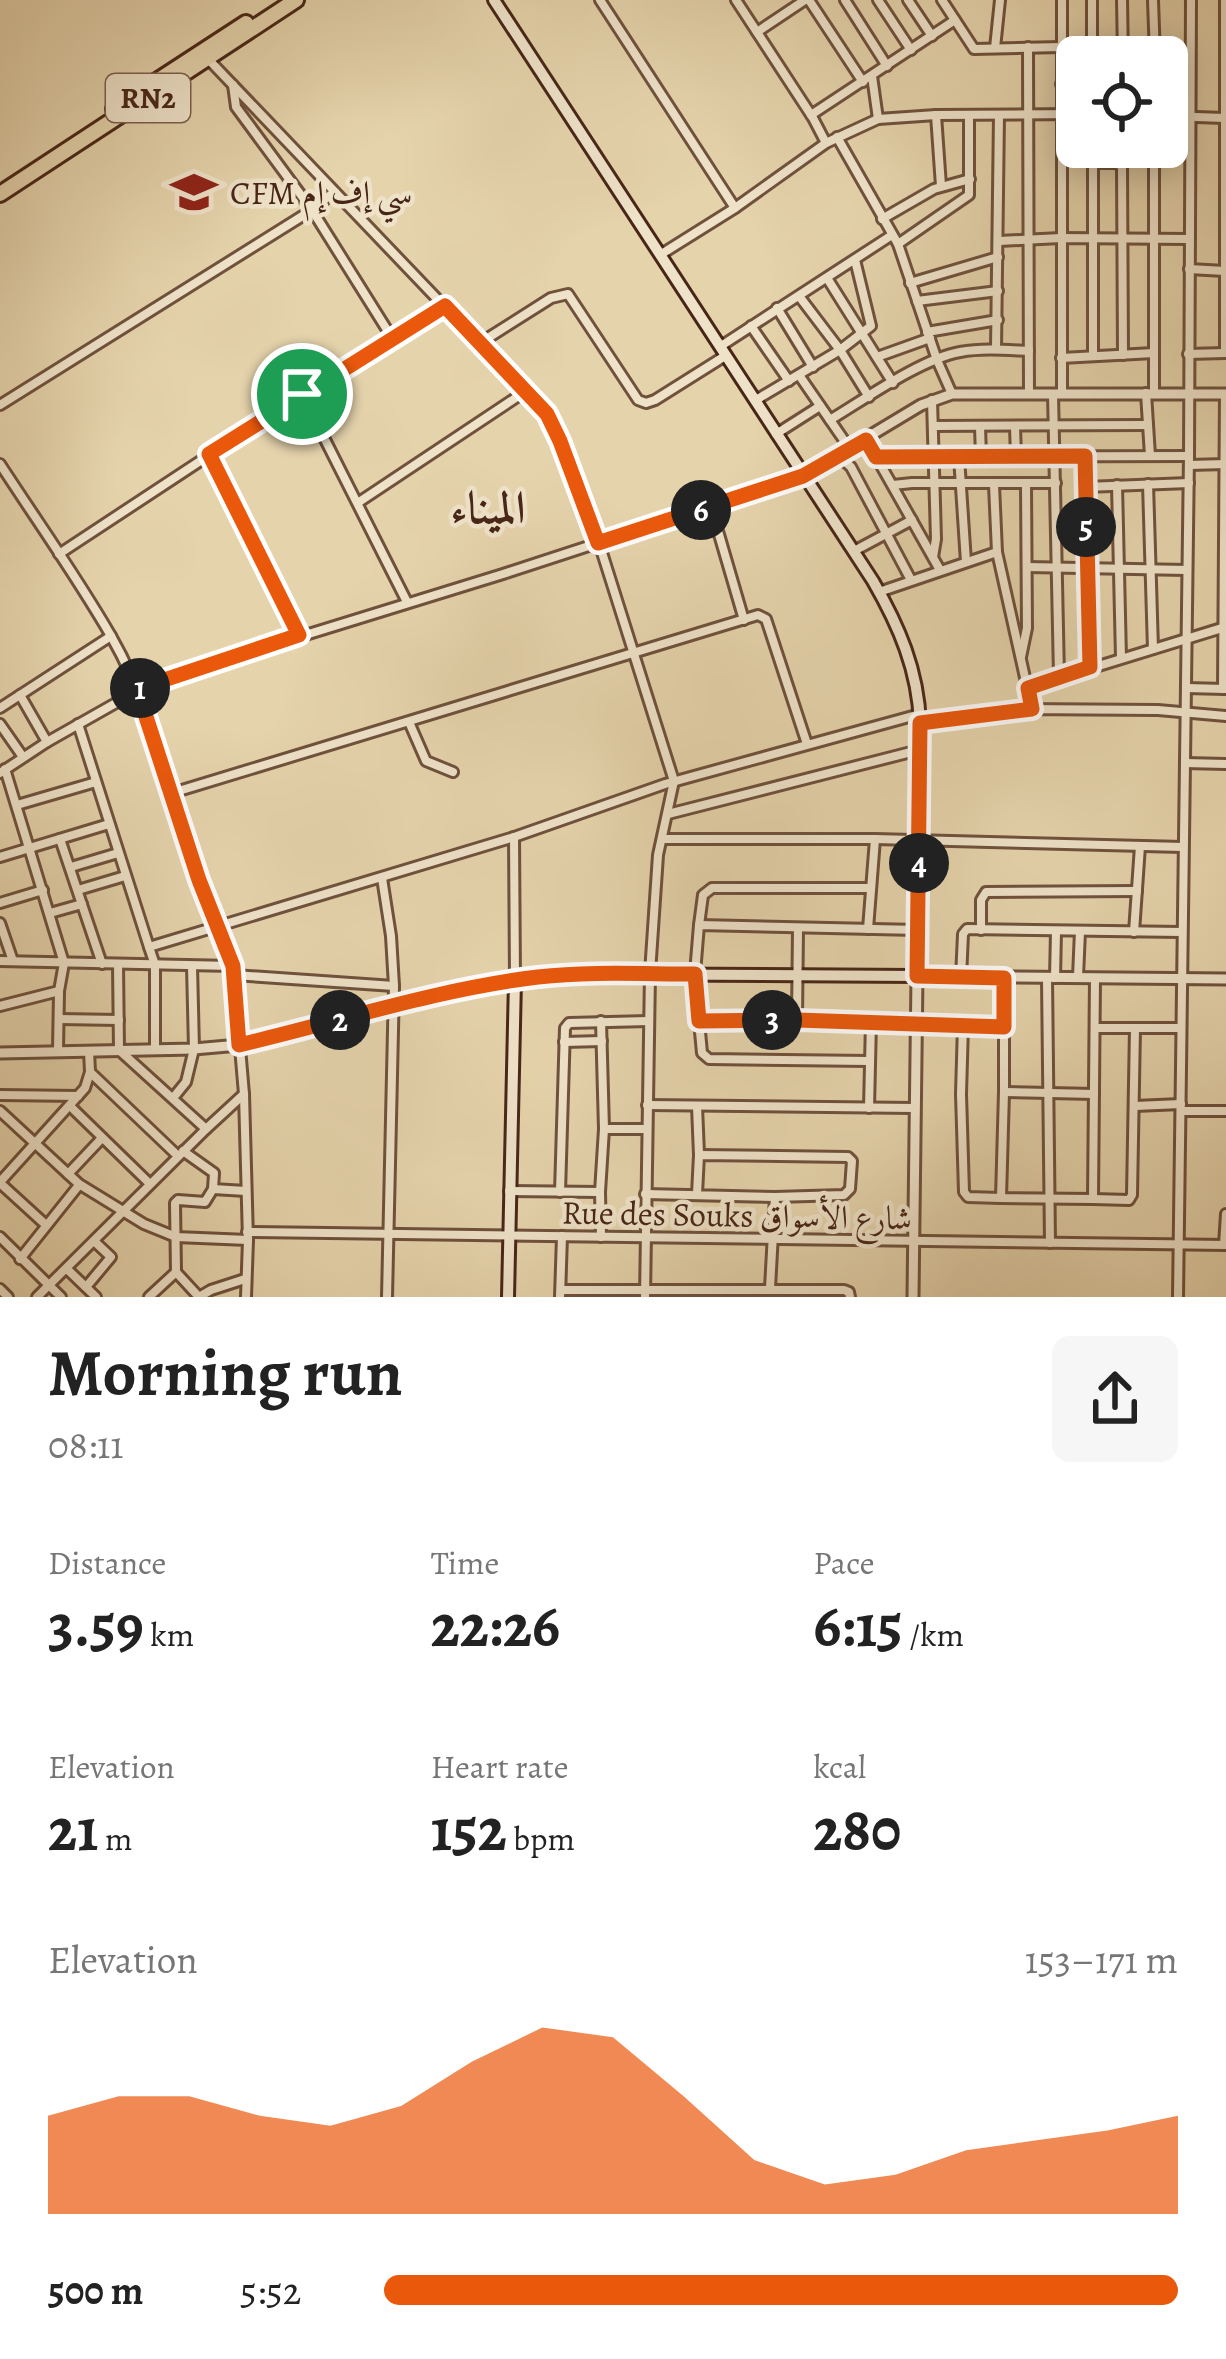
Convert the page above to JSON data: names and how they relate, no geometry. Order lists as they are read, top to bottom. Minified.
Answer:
{"streets":{"highway":["RN2"],"street":["Rue des Souks شارع الأسواق"]},"districts":["الميناء"],"places":{"school or university":["CFM سي إف إم"]},"page":{"pins":["6","5","1","4","2","3"],"heading":["Morning run","08:11"],"stats":[["Distance","3.59 km"],["Time","22:26"],["Pace","6:15 /km"],["Elevation","21 m"],["Heart rate","152 bpm"],["kcal","280"]],"chart":["Elevation","153–171 m"],"list":[{"name":"500 m","note":"5:52"}]}}
